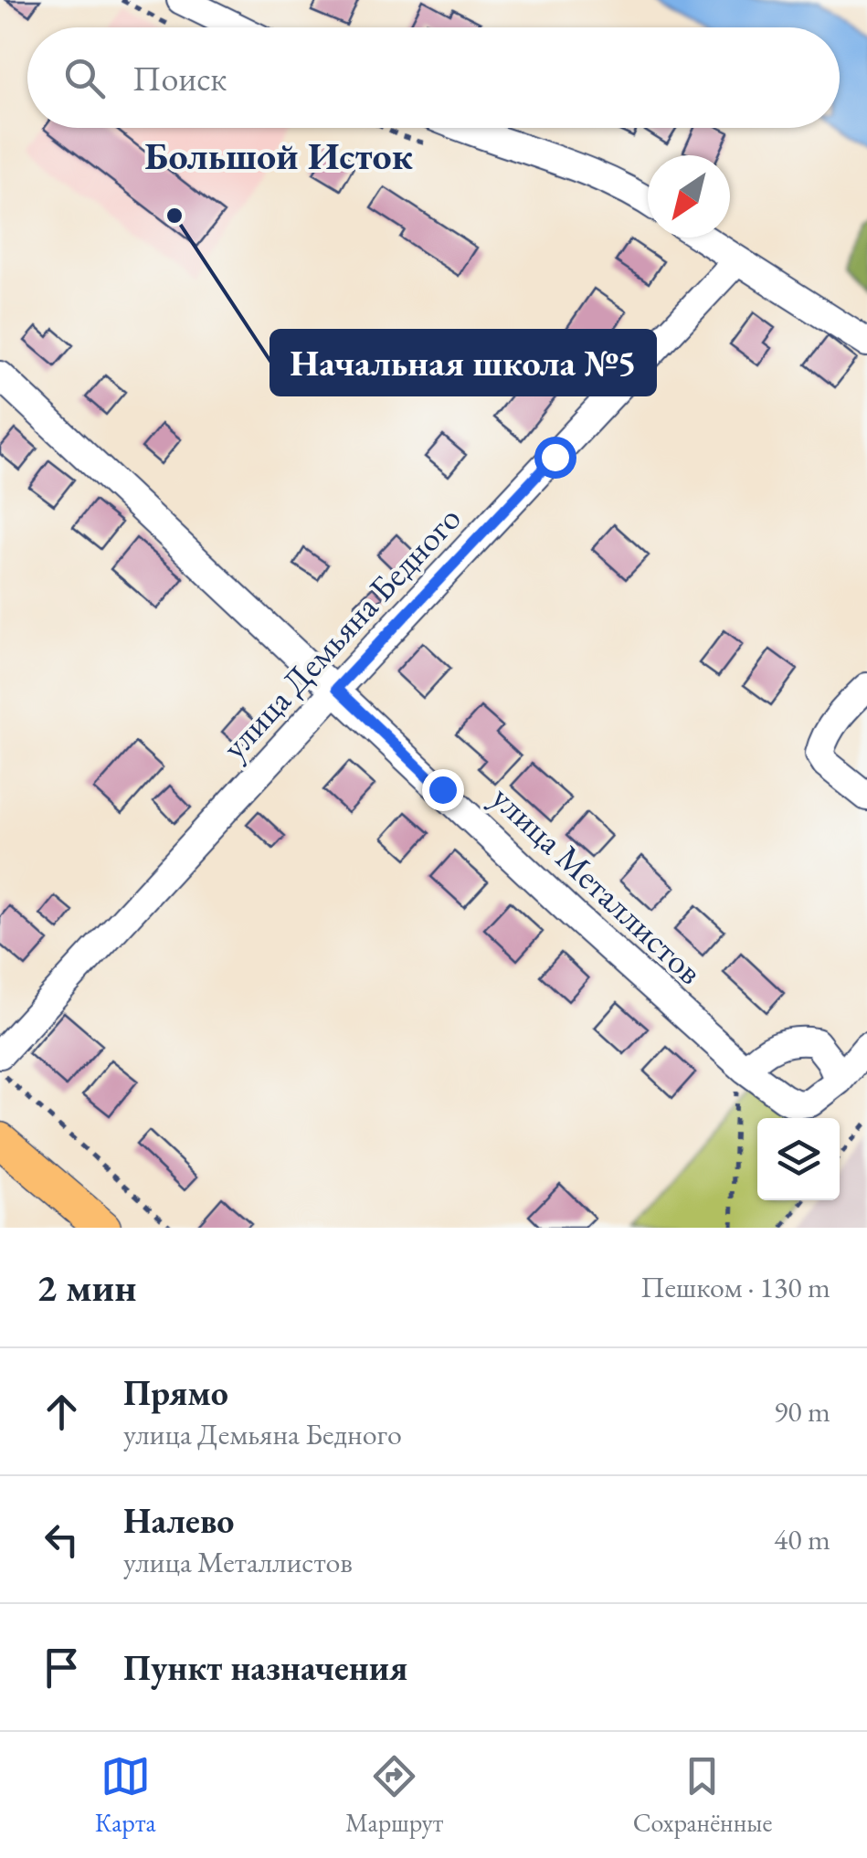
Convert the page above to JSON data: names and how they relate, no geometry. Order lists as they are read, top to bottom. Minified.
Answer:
{"streets":{"street":["улица Демьяна Бедного","улица Металлистов"]},"crossings":[["улица Демьяна Бедного","улица Металлистов"]],"districts":["Большой Исток"],"places":["Начальная школа №5"],"north":"bottom left","page":{"search":"Поиск","heading":["2 мин","Пешком · 130 m"],"list":[["Прямо","улица Демьяна Бедного","90 m"],["Налево","улица Металлистов","40 m"],"Пункт назначения"],"nav":["Карта","Маршрут","Сохранённые"]}}
